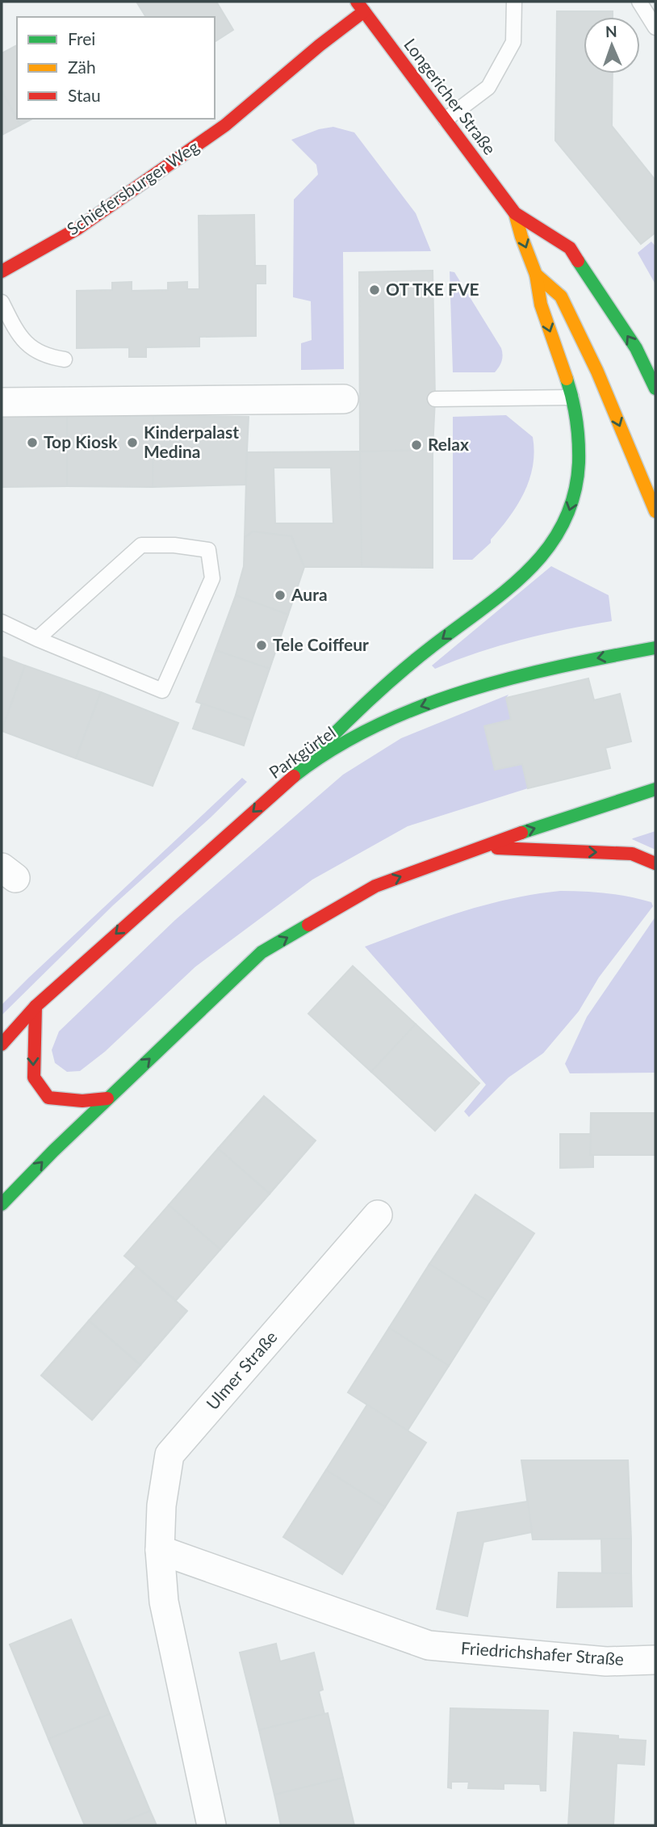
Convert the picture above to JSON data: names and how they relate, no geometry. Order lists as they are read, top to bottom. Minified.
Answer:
{"streets":{"main road":["Longericher Straße","Schiefersburger Weg","Parkgürtel"],"street":["Ulmer Straße","Friedrichshafer Straße"]},"crossings":[["Longericher Straße","Schiefersburger Weg"],["Ulmer Straße","Friedrichshafer Straße"]],"one_way":["Parkgürtel"],"places":["OT TKE FVE","Top Kiosk","Kinderpalast Medina","Relax","Aura","Tele Coiffeur"],"legend":["Frei","Zäh","Stau"],"north":"top"}
